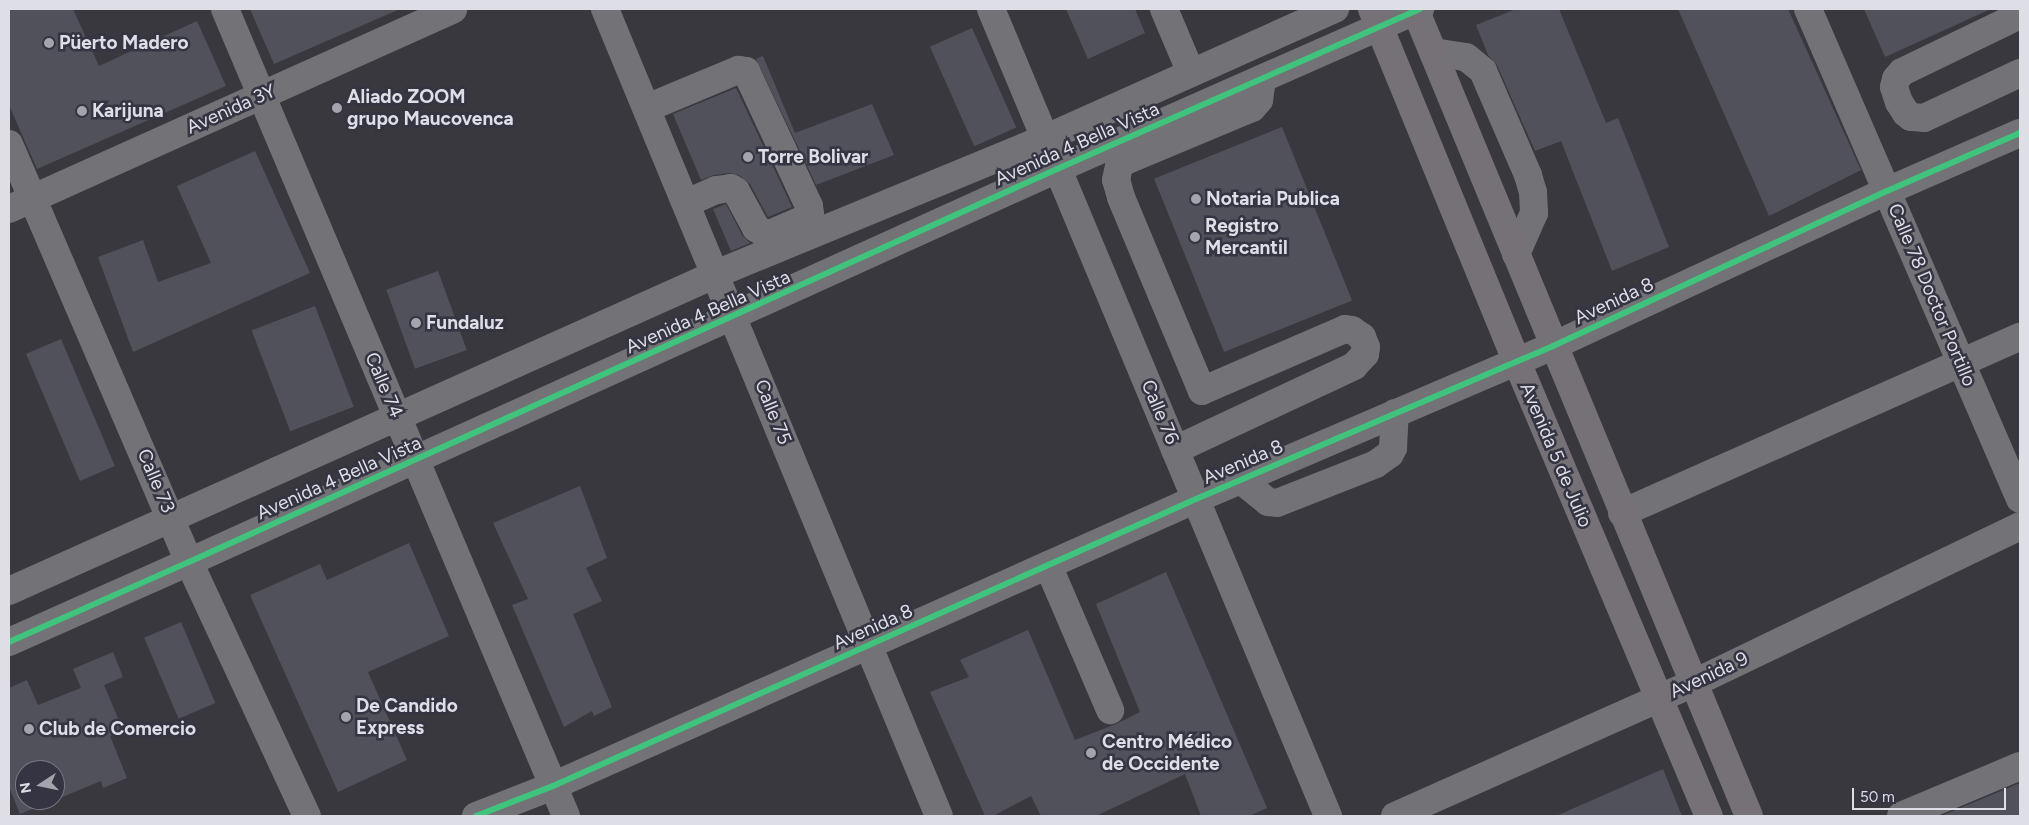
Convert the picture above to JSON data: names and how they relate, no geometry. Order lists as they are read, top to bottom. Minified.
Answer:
{"streets":{"main road":["Avenida 5 de Julio"],"street":["Avenida 3Y","Avenida 4 Bella Vista","Calle 78 Doctor Portillo","Avenida 8","Calle 74","Calle 75","Calle 76","Calle 73","Avenida 9"]},"crossings":[["Avenida 3Y","Calle 74"],["Avenida 3Y","Calle 73"],["Avenida 4 Bella Vista","Calle 74"],["Avenida 4 Bella Vista","Calle 75"],["Avenida 4 Bella Vista","Calle 76"],["Avenida 4 Bella Vista","Avenida 5 de Julio"],["Avenida 4 Bella Vista","Calle 73"],["Calle 78 Doctor Portillo","Avenida 8"],["Avenida 8","Calle 74"],["Avenida 8","Calle 75"],["Avenida 8","Calle 76"],["Avenida 8","Avenida 5 de Julio"],["Avenida 5 de Julio","Avenida 9"]],"places":["Püerto Madero","Aliado ZOOM grupo Maucovenca","Karijuna","Torre Bolivar","Notaria Publica","Registro Mercantil","Fundaluz","De Candido Express","Club de Comercio","Centro Médico de Occidente"],"scale_bar":"50 m","north":"left"}
